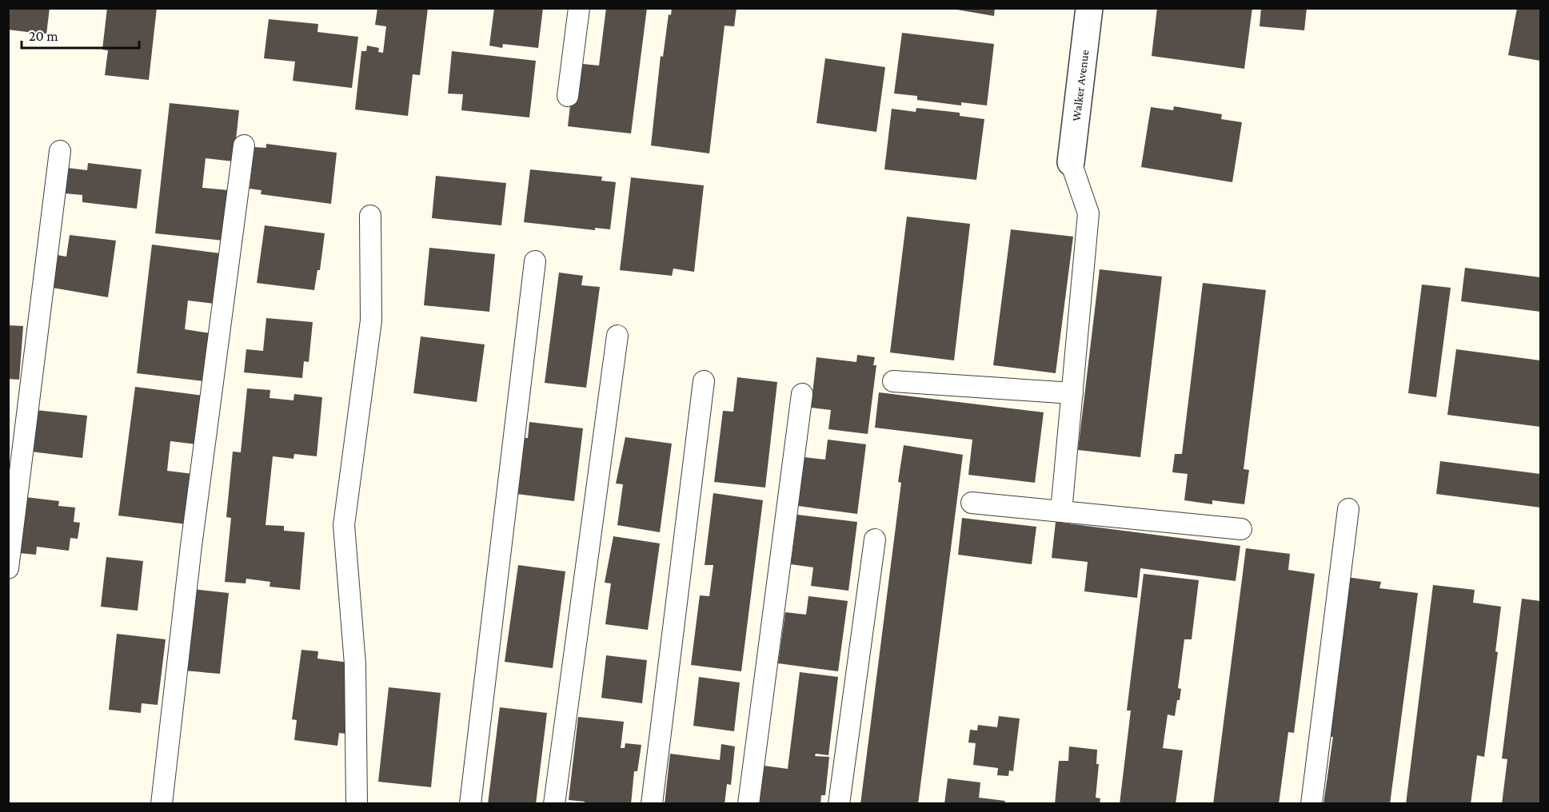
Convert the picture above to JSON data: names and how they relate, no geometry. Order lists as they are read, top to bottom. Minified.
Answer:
{"streets":{"street":["Walker Avenue"]},"scale_bar":"20 m"}
